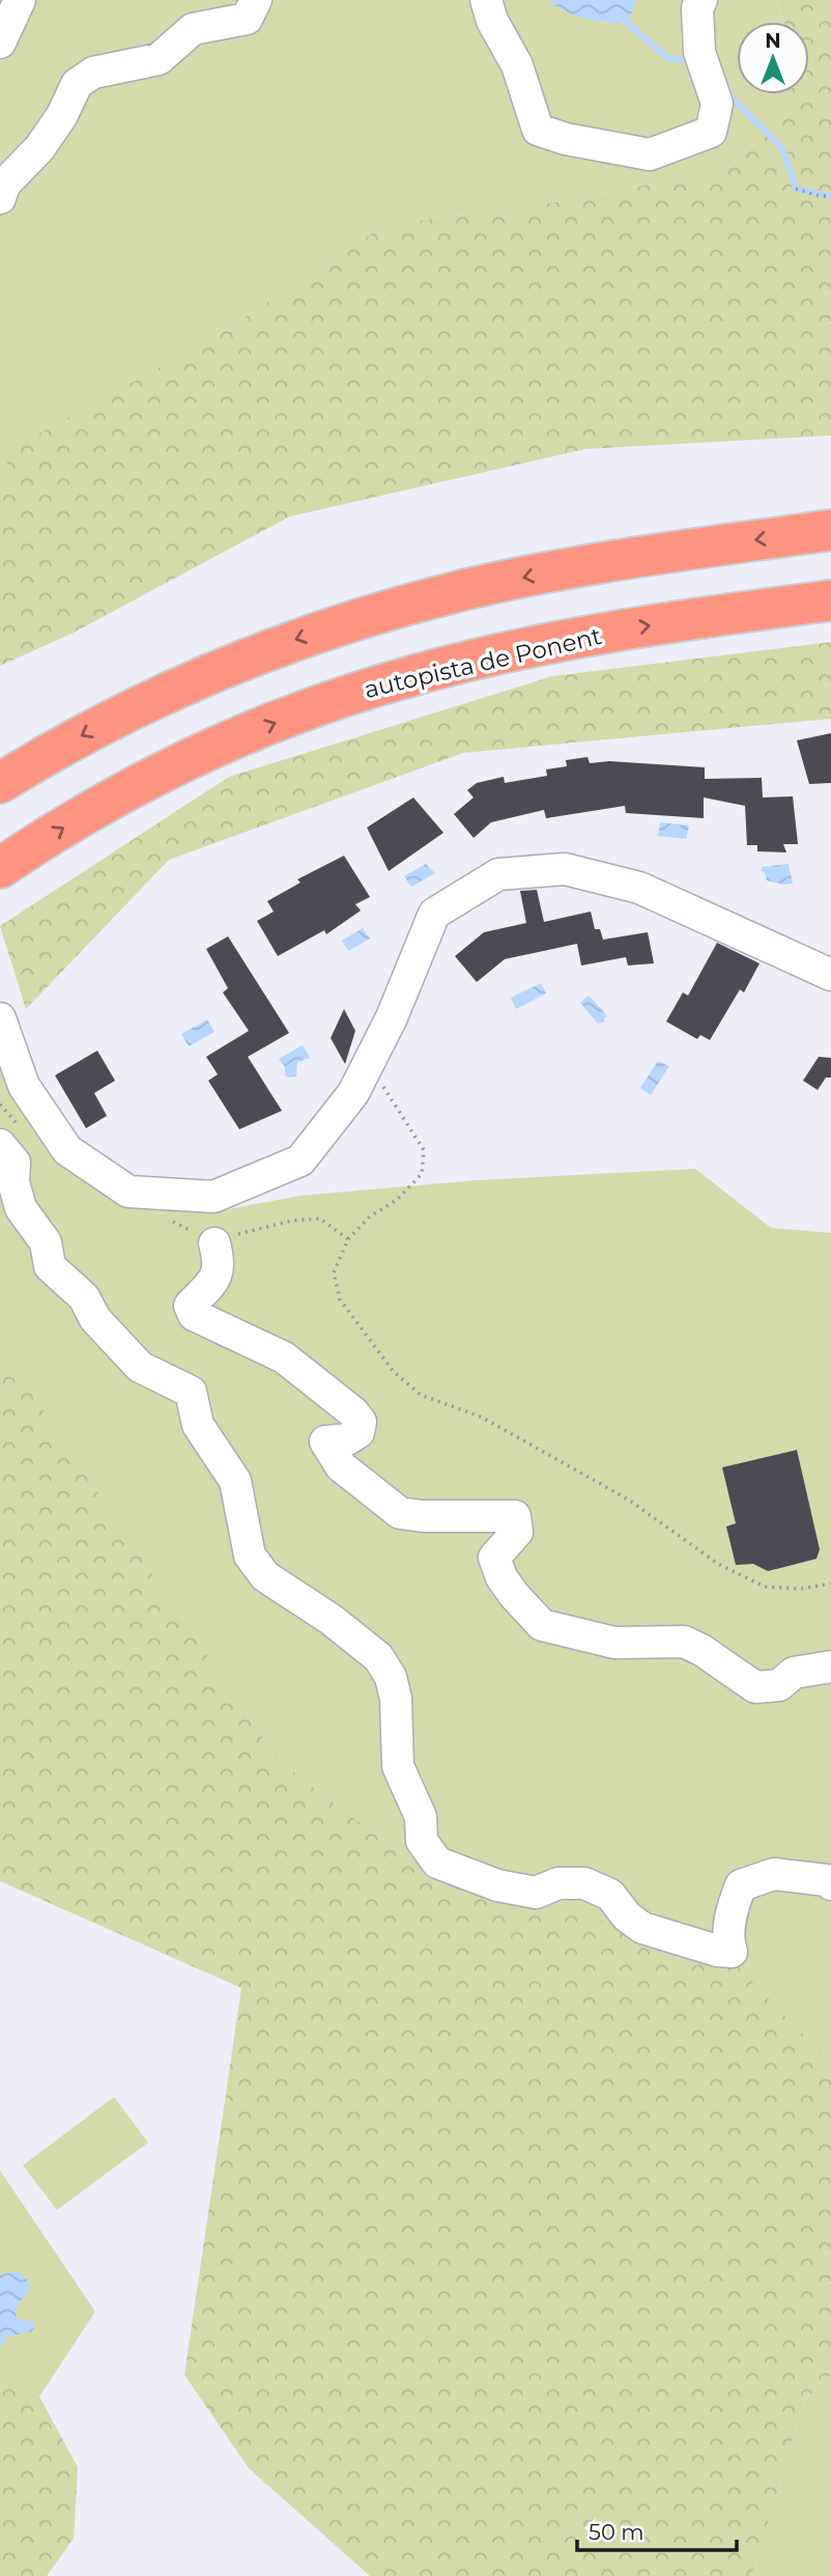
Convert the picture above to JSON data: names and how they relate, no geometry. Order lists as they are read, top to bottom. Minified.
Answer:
{"streets":{"highway":["autopista de Ponent"]},"scale_bar":"50 m","north":"top"}
